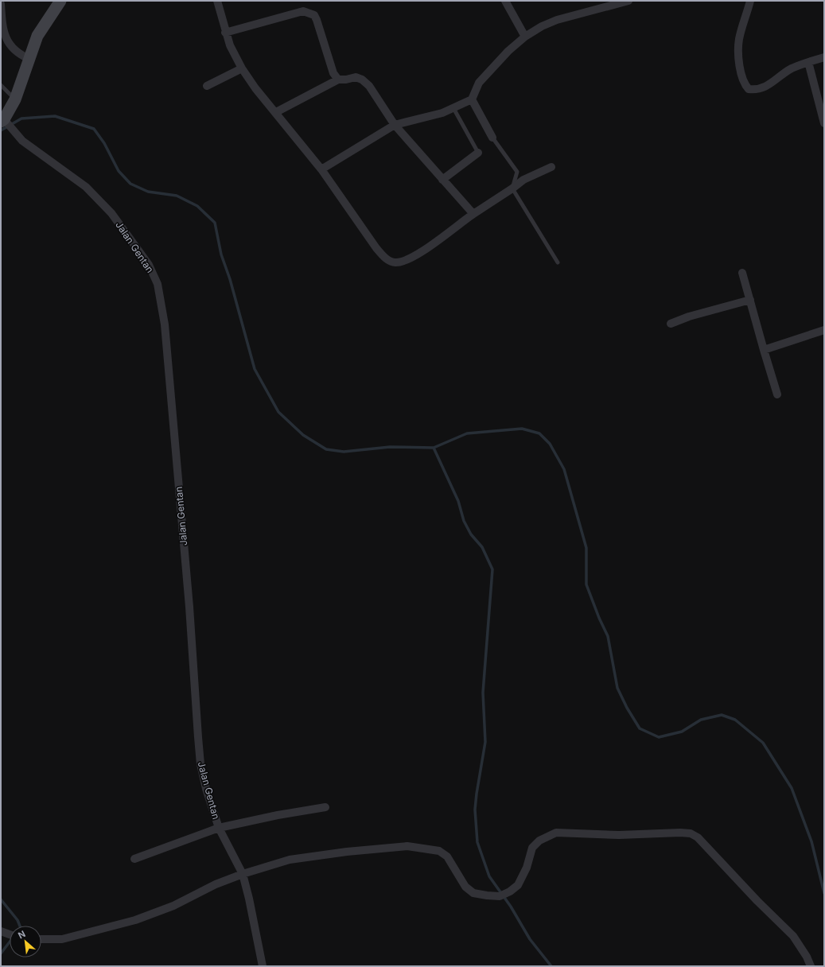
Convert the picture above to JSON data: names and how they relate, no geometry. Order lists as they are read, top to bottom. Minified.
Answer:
{"streets":{"street":["Jalan Gentan"]},"north":"top left"}
